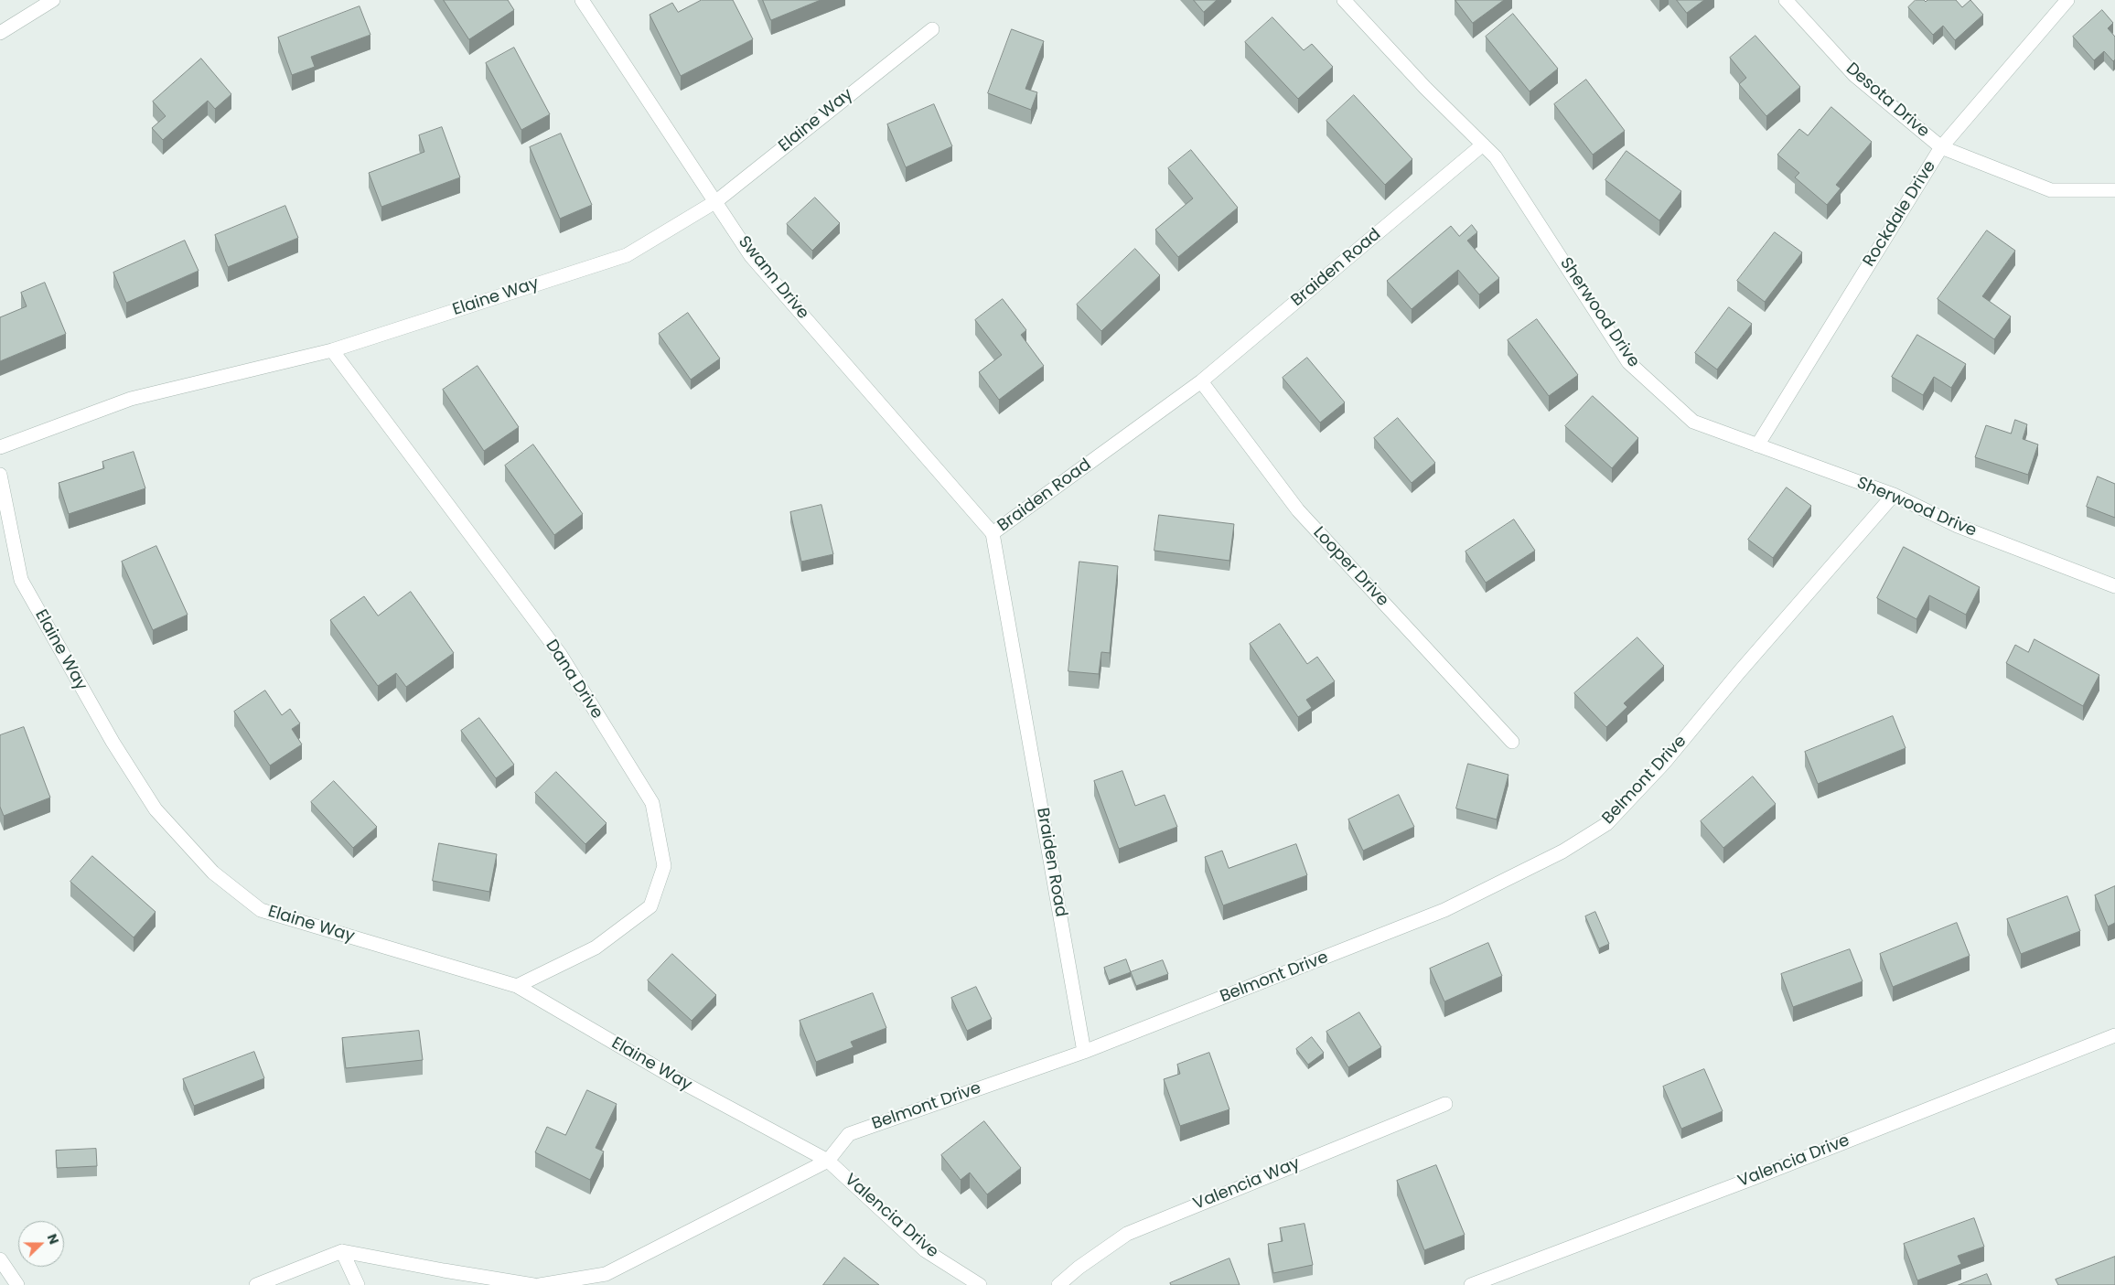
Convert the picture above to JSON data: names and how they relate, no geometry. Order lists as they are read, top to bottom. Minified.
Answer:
{"streets":{"street":["Desota Drive","Elaine Way","Rockdale Drive","Braiden Road","Swann Drive","Sherwood Drive","Looper Drive","Dana Drive","Belmont Drive","Valencia Drive","Valencia Way"]},"crossings":[["Desota Drive","Rockdale Drive"],["Elaine Way","Swann Drive"],["Elaine Way","Dana Drive"],["Elaine Way","Belmont Drive"],["Elaine Way","Valencia Drive"],["Rockdale Drive","Sherwood Drive"],["Braiden Road","Swann Drive"],["Braiden Road","Sherwood Drive"],["Braiden Road","Looper Drive"],["Braiden Road","Belmont Drive"],["Sherwood Drive","Belmont Drive"],["Belmont Drive","Valencia Drive"]],"north":"right"}
